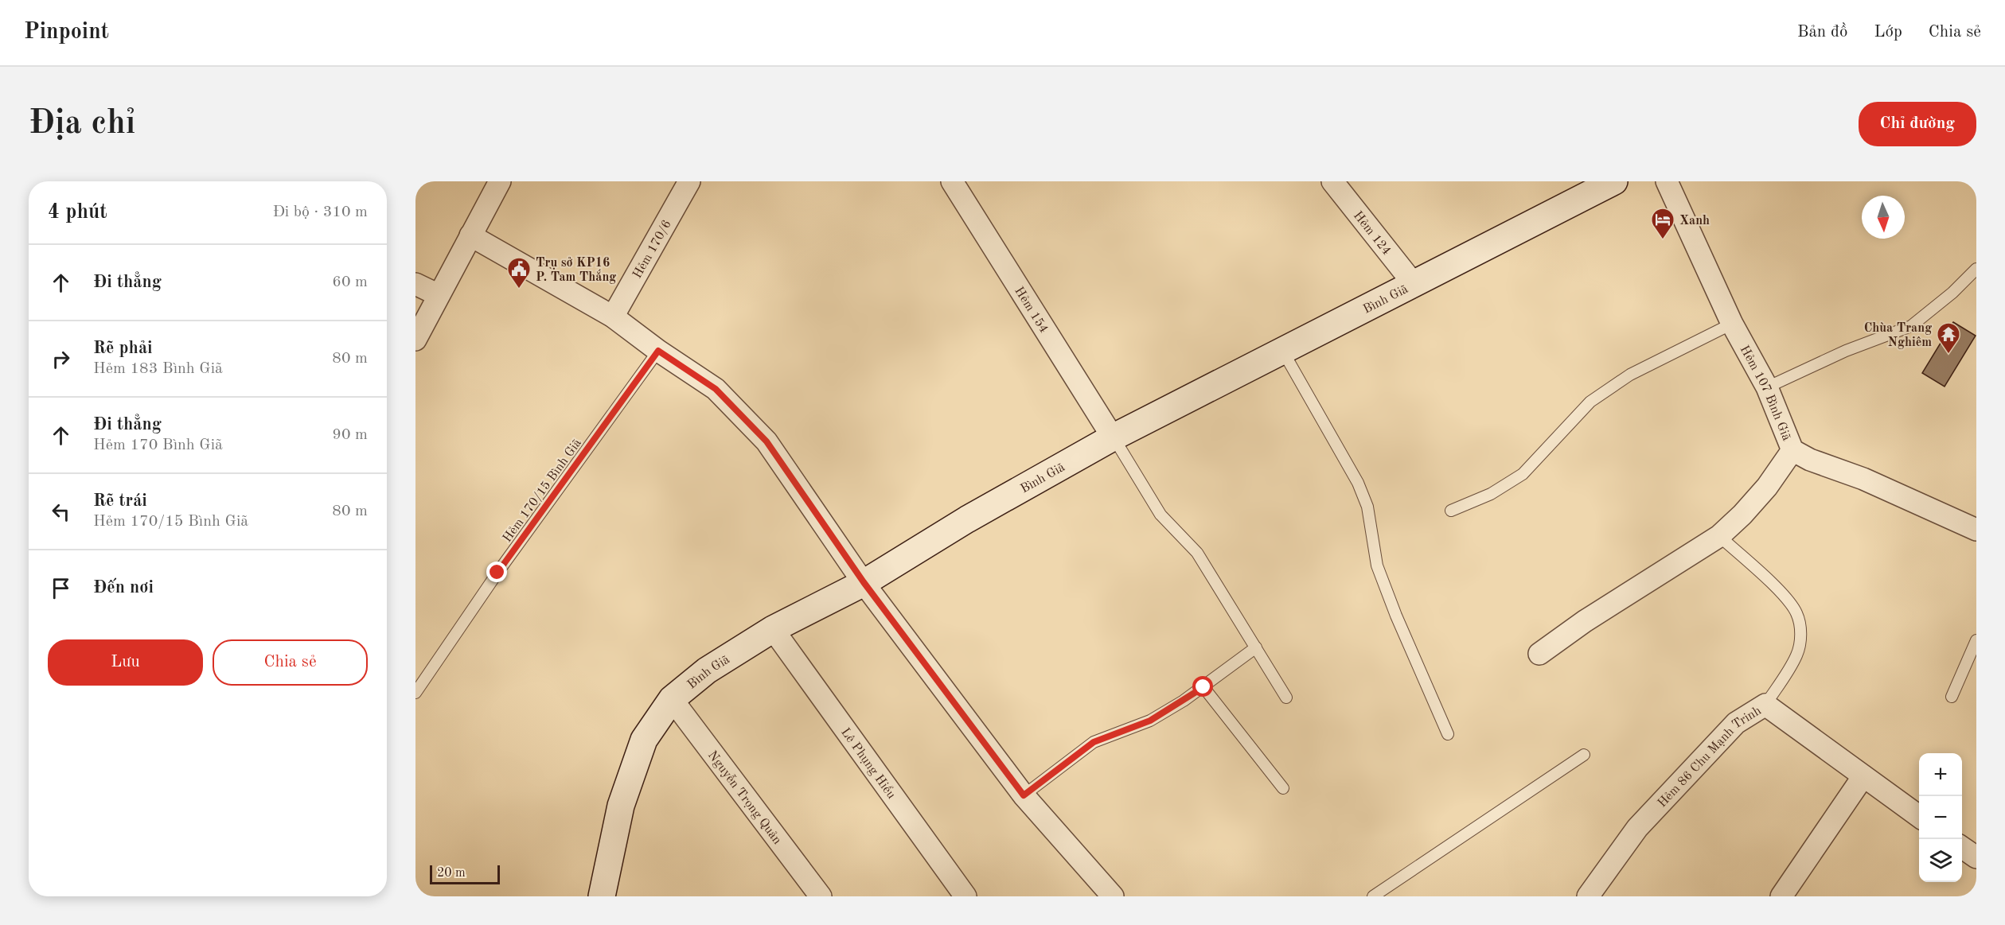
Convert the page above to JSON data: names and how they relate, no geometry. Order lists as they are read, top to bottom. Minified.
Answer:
{"streets":{"street":["Hẻm 124","Hẻm 170/6","Bình Giã","Hẻm 154","Hẻm 107 Bình Giã","Hẻm 86 Chu Mạnh Trinh","Lê Phụng Hiểu","Nguyễn Trọng Quản"],"lane":["Hẻm 170/15 Bình Giã"]},"crossings":[["Hẻm 124","Bình Giã"],["Bình Giã","Hẻm 154"],["Bình Giã","Lê Phụng Hiểu"],["Bình Giã","Nguyễn Trọng Quản"]],"places":{"hotel":["Xanh"],"public building":["Trụ sở KP16 P. Tam Thắng"],"temple":["Chùa Trang Nghiêm"]},"scale_bar":"20 m","north":"bottom","page":{"header":"Pinpoint","nav":["Bản đồ","Lớp","Chia sẻ"],"buttons":["Chỉ đường",["Lưu","Chia sẻ"]],"title":"Địa chỉ","heading":["4 phút","Đi bộ · 310 m"],"list":[["Đi thẳng","60 m"],["Rẽ phải","Hẻm 183 Bình Giã","80 m"],["Đi thẳng","Hẻm 170 Bình Giã","90 m"],["Rẽ trái","Hẻm 170/15 Bình Giã","80 m"],"Đến nơi"],"map_buttons":["+","−"],"scale":"20 m"}}
